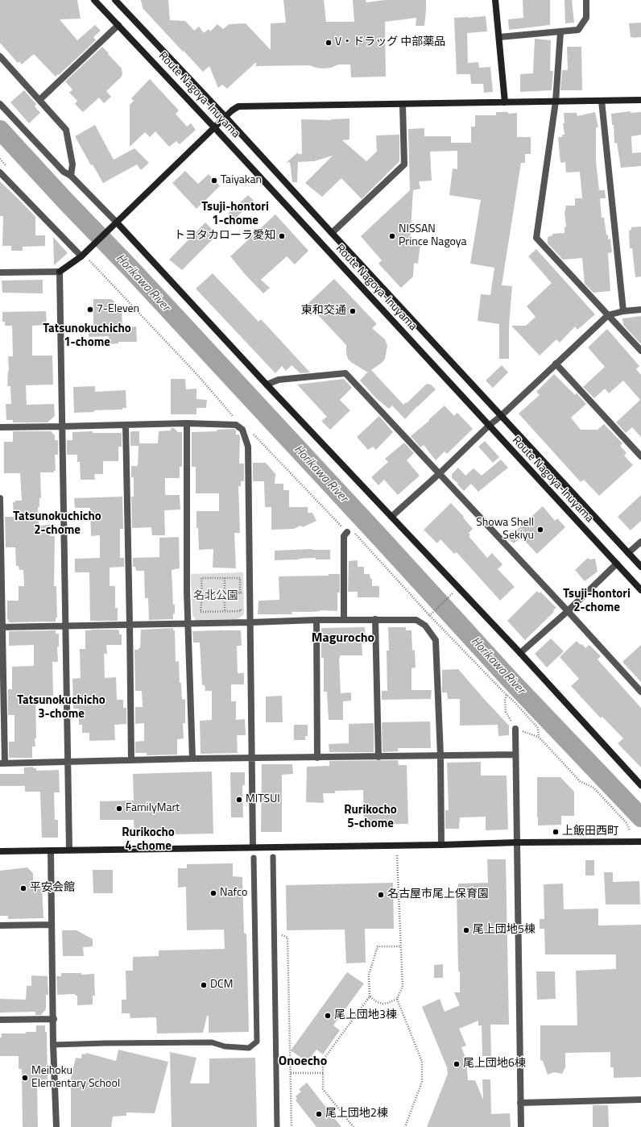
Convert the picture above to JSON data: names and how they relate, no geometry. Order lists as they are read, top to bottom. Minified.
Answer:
{"streets":{"street":["Route Nagoya-Inuyama"]},"districts":["Tsuji-hontori 1-chome","Tatsunokuchicho 1-chome","Tatsunokuchicho 2-chome","Tsuji-hontori 2-chome","Magurocho","Tatsunokuchicho 3-chome","Rurikocho 5-chome","Rurikocho 4-chome","Onoecho"],"water":["Horikawa River"],"parks":["名北公園"],"places":["V・ドラッグ 中部薬品","Taiyakan","トヨタカローラ愛知","NISSAN Prince Nagoya","7-Eleven","東和交通","Showa Shell Sekiyu","MITSUI","FamilyMart","上飯田西町","平安会館","Nafco","名古屋市尾上保育園","尾上団地5棟","DCM","尾上団地3棟","尾上団地6棟","Meihoku Elementary School","尾上団地2棟"]}
